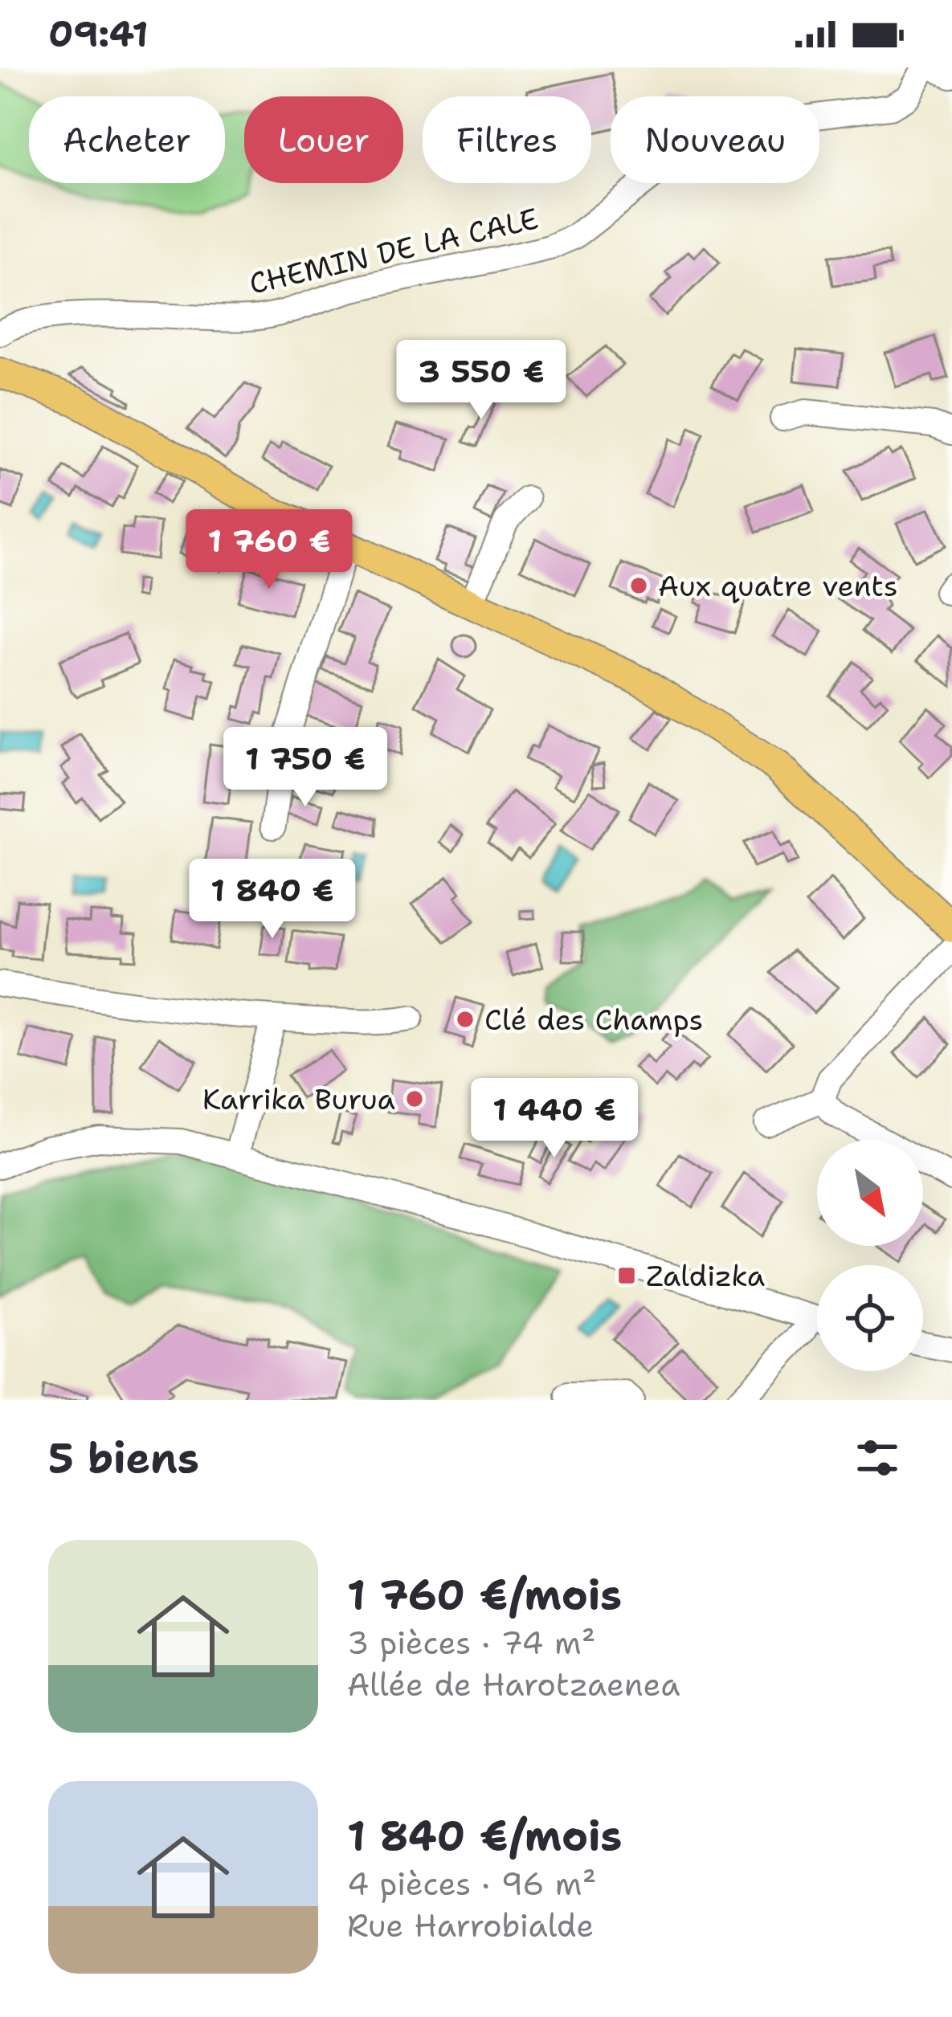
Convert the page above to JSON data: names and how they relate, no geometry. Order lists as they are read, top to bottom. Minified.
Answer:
{"streets":{"street":["CHEMIN DE LA CALE"]},"places":{"other":["Aux quatre vents","Clé des Champs","Karrika Burua"],"transit":["Zaldizka"]},"north":"bottom right","page":{"status":"09:41","chip":["Acheter","Louer","Filtres","Nouveau"],"price":["3 550 €","1 760 €","1 750 €","1 840 €","1 440 €"],"heading":"5 biens","list":[{"name":"1 760 €/mois","note":"3 pièces · 74 m² · Allée de Harotzaenea"},{"name":"1 840 €/mois","note":"4 pièces · 96 m² · Rue Harrobialde"}]}}
